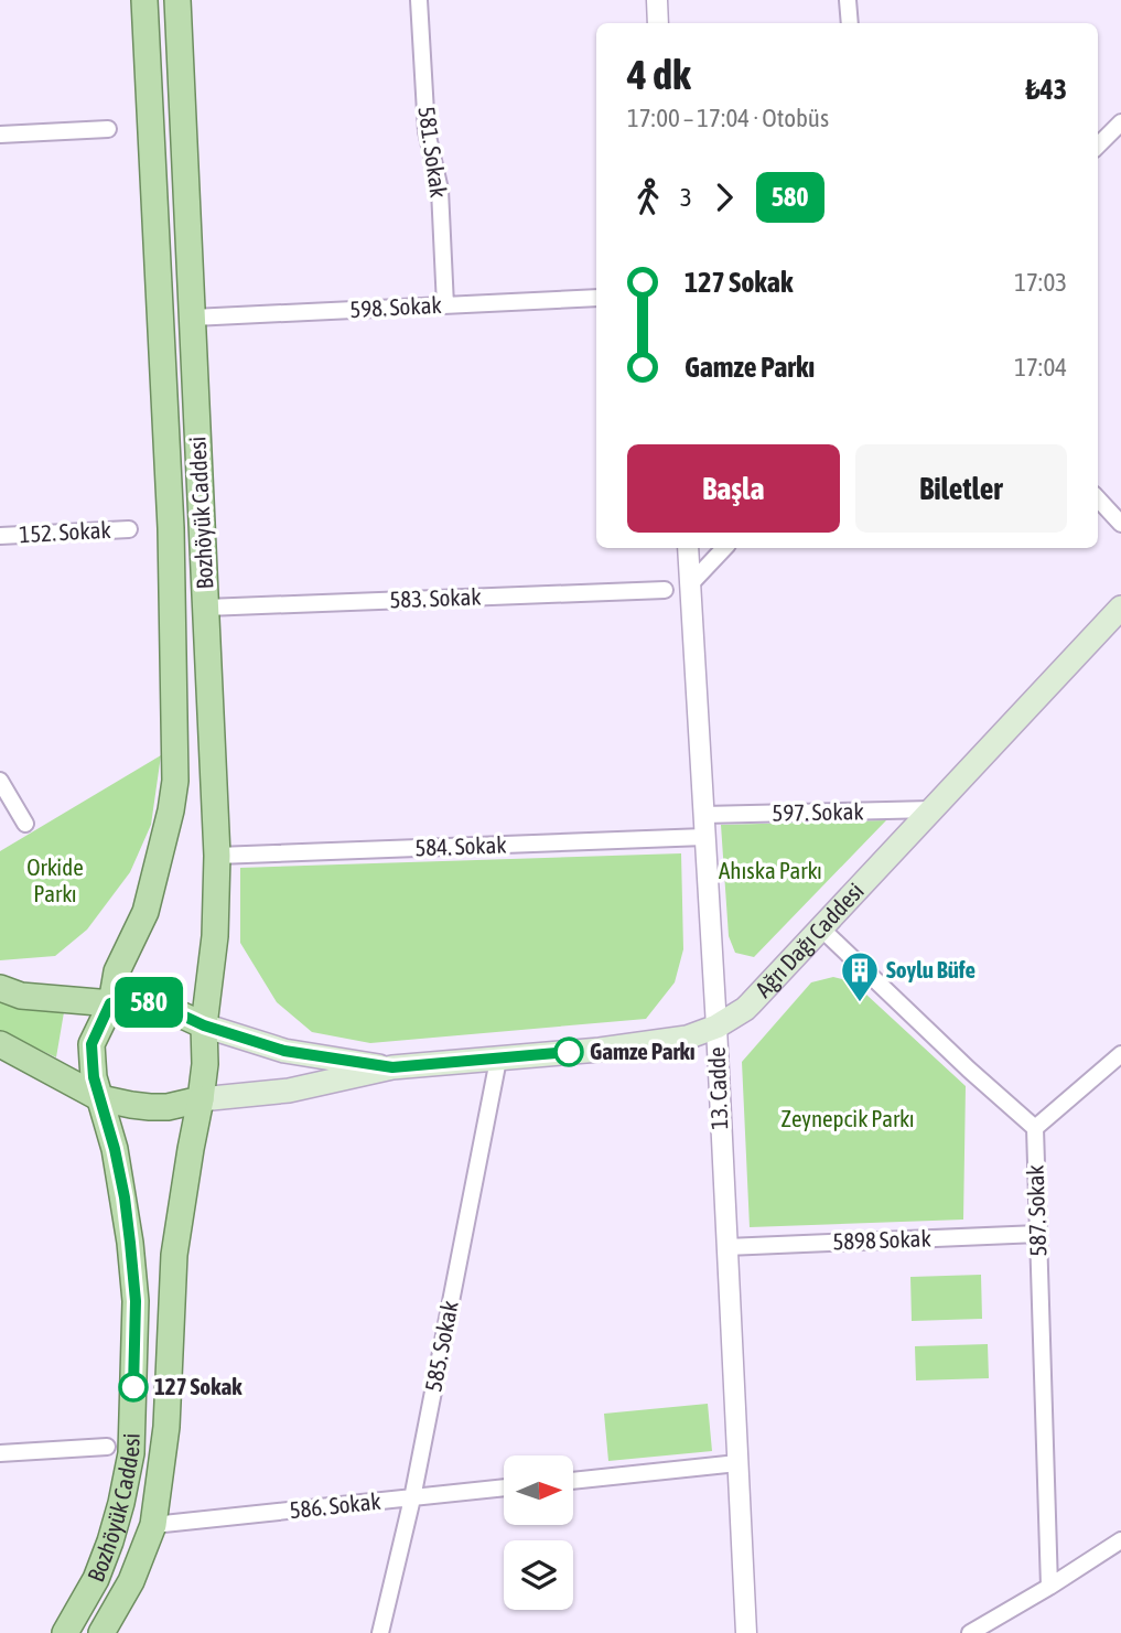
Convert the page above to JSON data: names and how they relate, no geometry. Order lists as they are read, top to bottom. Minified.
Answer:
{"streets":{"main road":["Bozhöyük Caddesi","Ağrı Dağı Caddesi"],"street":["581. Sokak","598. Sokak","152. Sokak","583. Sokak","597. Sokak","584. Sokak","13. Cadde","587. Sokak","5898 Sokak","585. Sokak","586. Sokak"]},"crossings":[["581. Sokak","598. Sokak"],["598. Sokak","Bozhöyük Caddesi"],["Bozhöyük Caddesi","583. Sokak"],["Bozhöyük Caddesi","584. Sokak"],["Bozhöyük Caddesi","Ağrı Dağı Caddesi"],["Bozhöyük Caddesi","586. Sokak"],["597. Sokak","Ağrı Dağı Caddesi"],["597. Sokak","13. Cadde"],["584. Sokak","13. Cadde"],["Ağrı Dağı Caddesi","13. Cadde"],["Ağrı Dağı Caddesi","585. Sokak"],["13. Cadde","5898 Sokak"],["587. Sokak","5898 Sokak"],["585. Sokak","586. Sokak"]],"parks":["Orkide Parkı","Ahıska Parkı","Zeynepcik Parkı"],"places":{"building":["Soylu Büfe"],"other":["Gamze Parkı","127 Sokak"]},"lines":["bus line 580"],"north":"right","page":{"on_map":"580","heading":["4 dk","17:00 – 17:04 · Otobüs","₺43"],"legs":["3","580"],"list":[{"name":"127 Sokak","value":"17:03"},{"name":"Gamze Parkı","value":"17:04"}],"buttons":["Başla","Biletler"]}}
